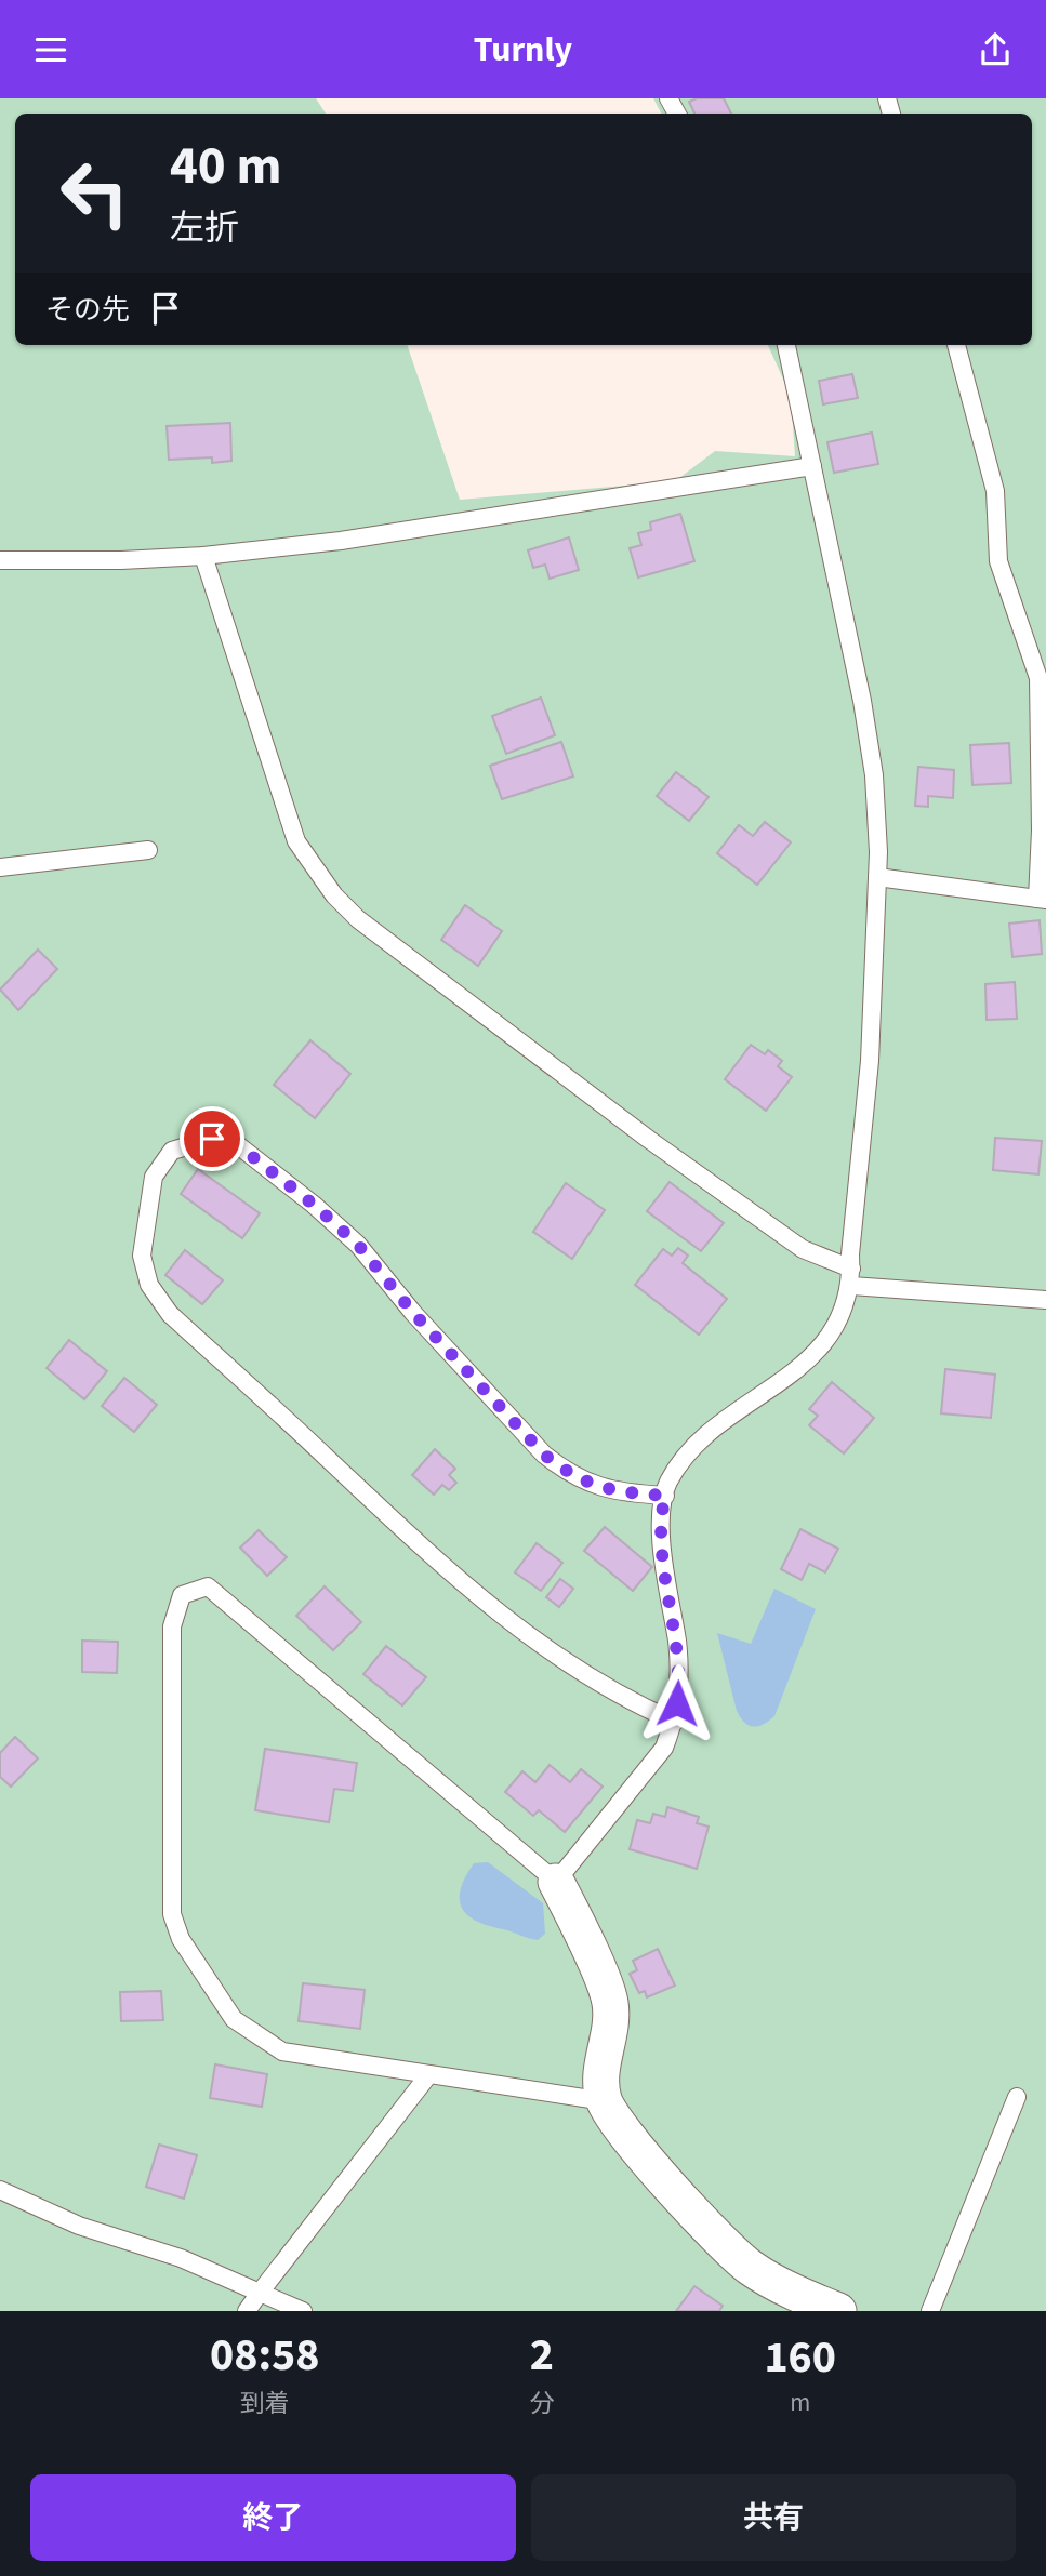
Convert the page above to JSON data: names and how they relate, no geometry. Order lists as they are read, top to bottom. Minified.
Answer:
{"page":{"header":"Turnly","turn":["40 m","左折"],"then":"その先","eta":["08:58","到着","2","分","160","m"],"buttons":["終了","共有"]}}
